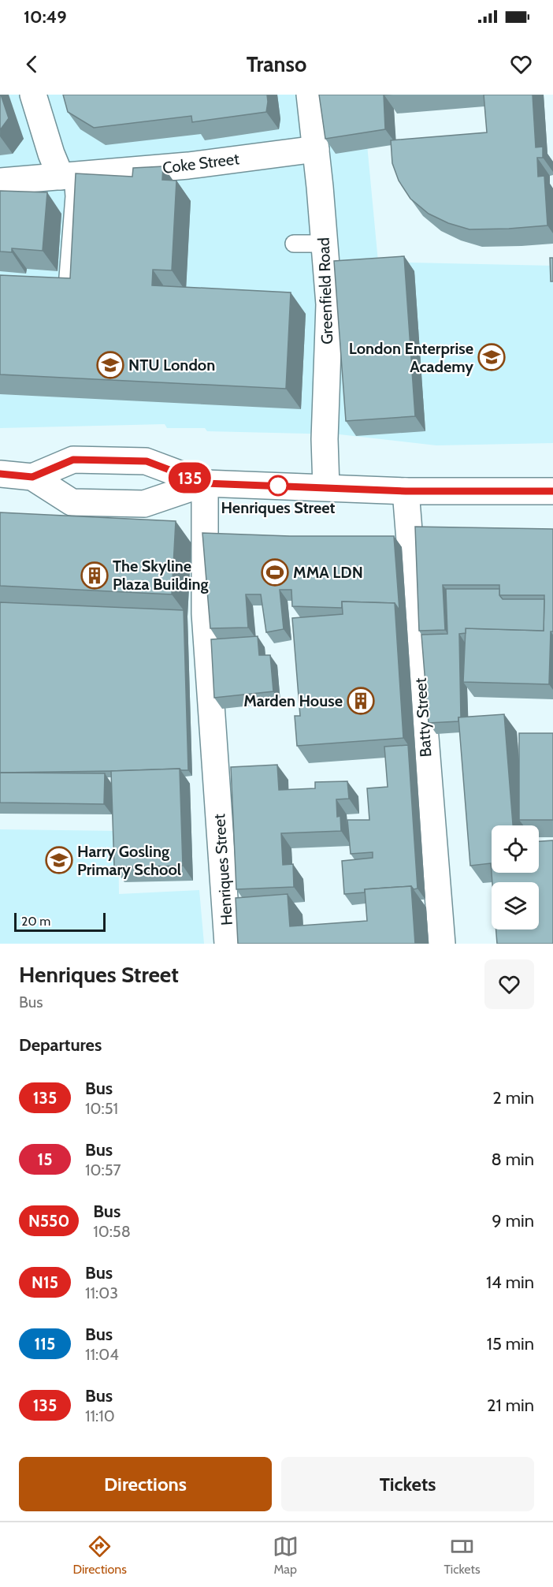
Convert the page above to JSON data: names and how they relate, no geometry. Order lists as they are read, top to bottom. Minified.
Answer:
{"streets":{"main road":["Coke Street","Greenfield Road","Batty Street","Henriques Street"]},"crossings":[["Coke Street","Greenfield Road"]],"places":{"school or university":["London Enterprise Academy","NTU London","Harry Gosling Primary School"],"other":["Henriques Street"],"sports":["MMA LDN"],"building":["The Skyline Plaza Building","Marden House"]},"lines":["bus line 135"],"scale_bar":"20 m","page":{"status":"10:49","header":"Transo","on_map":"135","scale":"20 m","heading":[["Henriques Street","Bus"],"Departures"],"list":[{"mark":"135","name":"Bus","note":"10:51","value":"2 min"},{"mark":"15","name":"Bus","note":"10:57","value":"8 min"},{"mark":"N550","name":"Bus","note":"10:58","value":"9 min"},{"mark":"N15","name":"Bus","note":"11:03","value":"14 min"},{"mark":"115","name":"Bus","note":"11:04","value":"15 min"},{"mark":"135","name":"Bus","note":"11:10","value":"21 min"}],"buttons":["Directions","Tickets"],"tabs":["Directions","Map","Tickets"]}}
